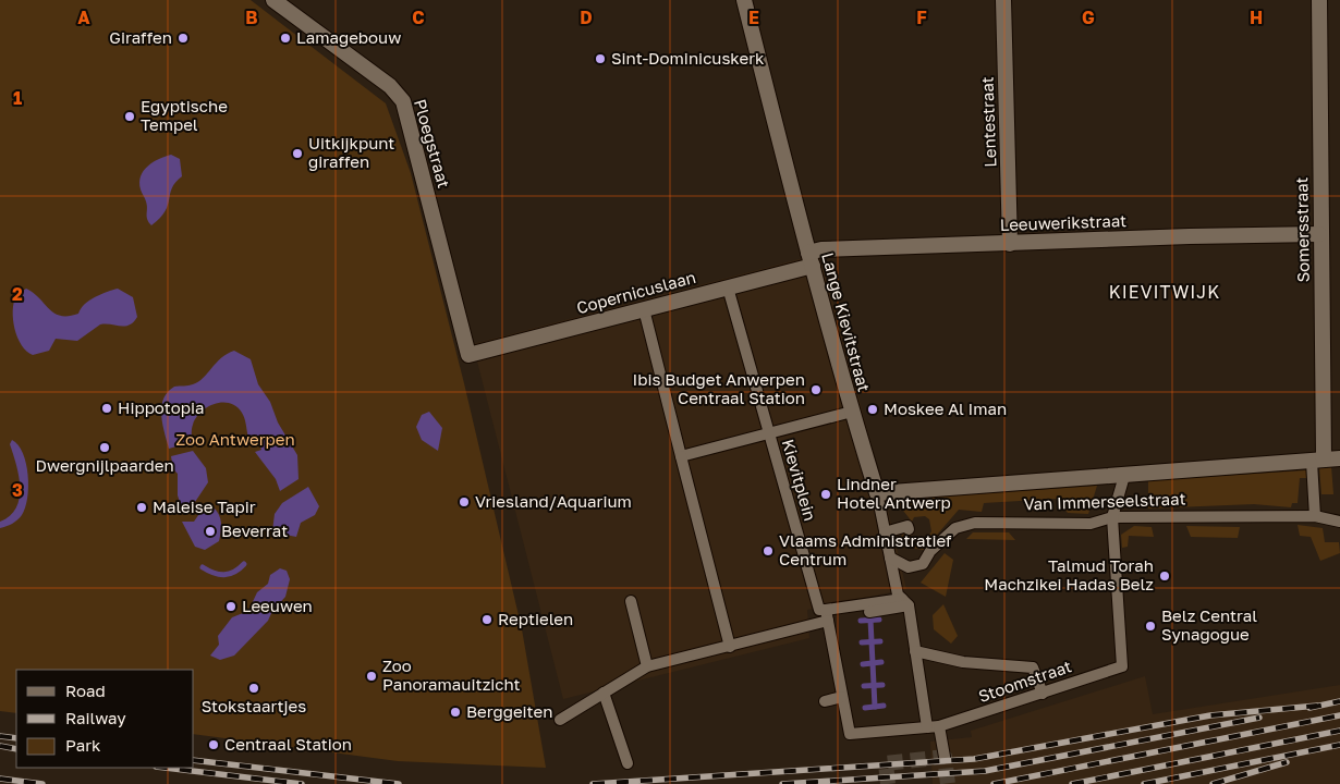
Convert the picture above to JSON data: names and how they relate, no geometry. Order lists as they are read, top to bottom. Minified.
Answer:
{"streets":{"street":["Lentestraat","Ploegstraat","Leeuwerikstraat","Somersstraat","Copernicuslaan","Lange Kievitstraat","Kievitplein","Van Immerseelstraat","Stoomstraat"]},"crossings":[["Lentestraat","Leeuwerikstraat"],["Ploegstraat","Copernicuslaan"],["Leeuwerikstraat","Somersstraat"],["Leeuwerikstraat","Copernicuslaan"],["Leeuwerikstraat","Lange Kievitstraat"],["Somersstraat","Van Immerseelstraat"],["Copernicuslaan","Lange Kievitstraat"],["Copernicuslaan","Kievitplein"],["Lange Kievitstraat","Kievitplein"],["Lange Kievitstraat","Van Immerseelstraat"],["Lange Kievitstraat","Stoomstraat"],["Van Immerseelstraat","Stoomstraat"]],"districts":["KIEVITWIJK"],"parks":["Zoo Antwerpen"],"places":["Giraffen","Lamagebouw","Sint-Dominicuskerk","Egyptische Tempel","Uitkijkpunt giraffen","Ibis Budget Anwerpen Centraal Station","Hippotopia","Moskee Al Iman","Dwergnijlpaarden","Lindner Hotel Antwerp","Vriesland/Aquarium","Maleise Tapir","Beverrat","Vlaams Administratief Centrum","Talmud Torah Machzikei Hadas Belz","Leeuwen","Reptielen","Belz Central Synagogue","Zoo Panoramauitzicht","Stokstaartjes","Berggeiten","Centraal Station"],"legend":["Road","Railway","Park"],"grid":{"columns":["A","B","C","D","E","F","G","H"],"rows":["1","2","3"]}}
